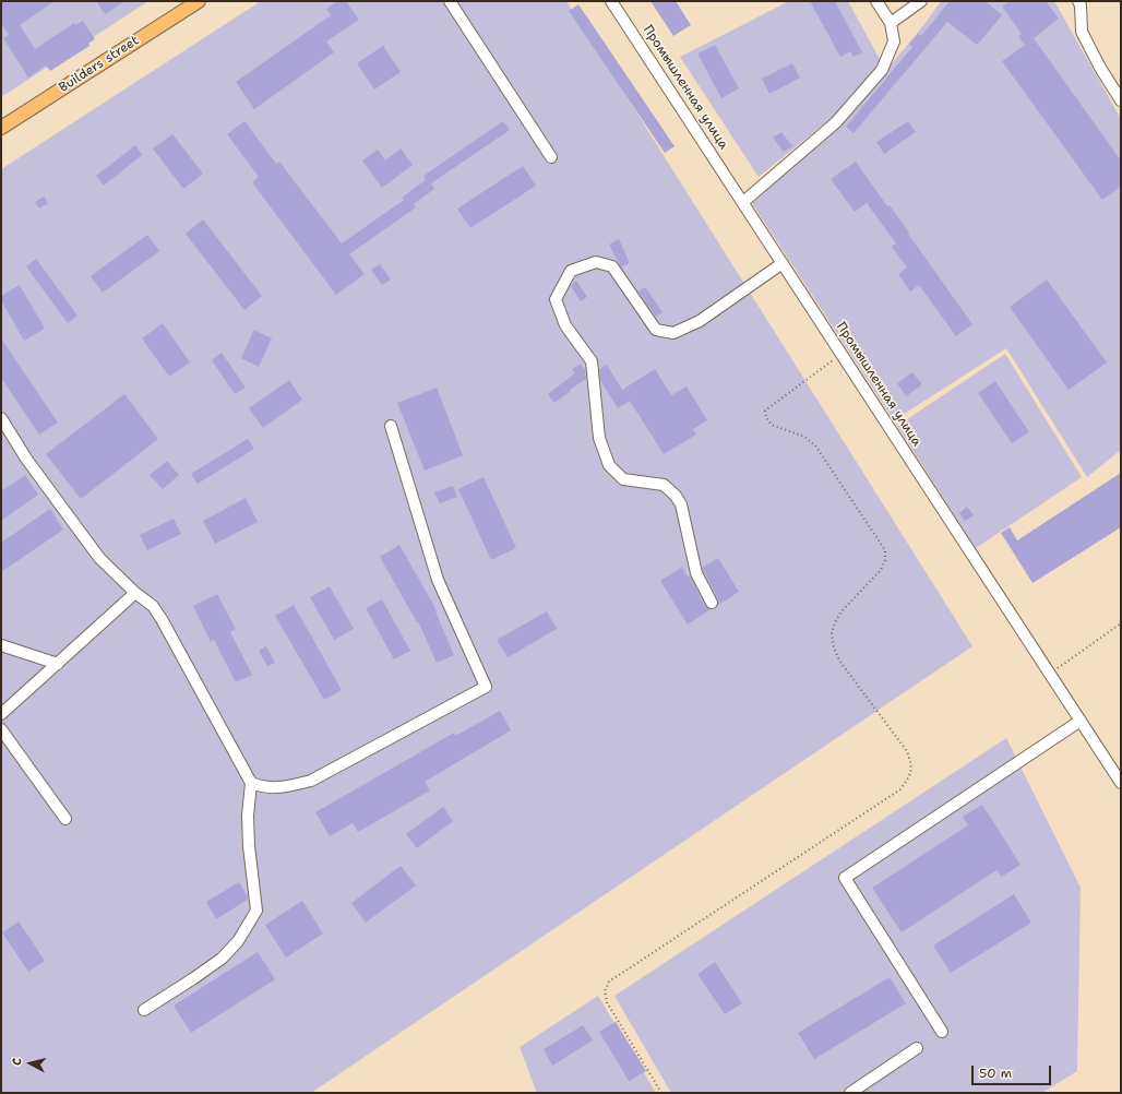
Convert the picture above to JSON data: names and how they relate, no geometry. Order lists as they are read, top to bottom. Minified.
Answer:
{"streets":{"main road":["Builders street"],"street":["Промышленная улица"]},"scale_bar":"50 m","north":"left"}
